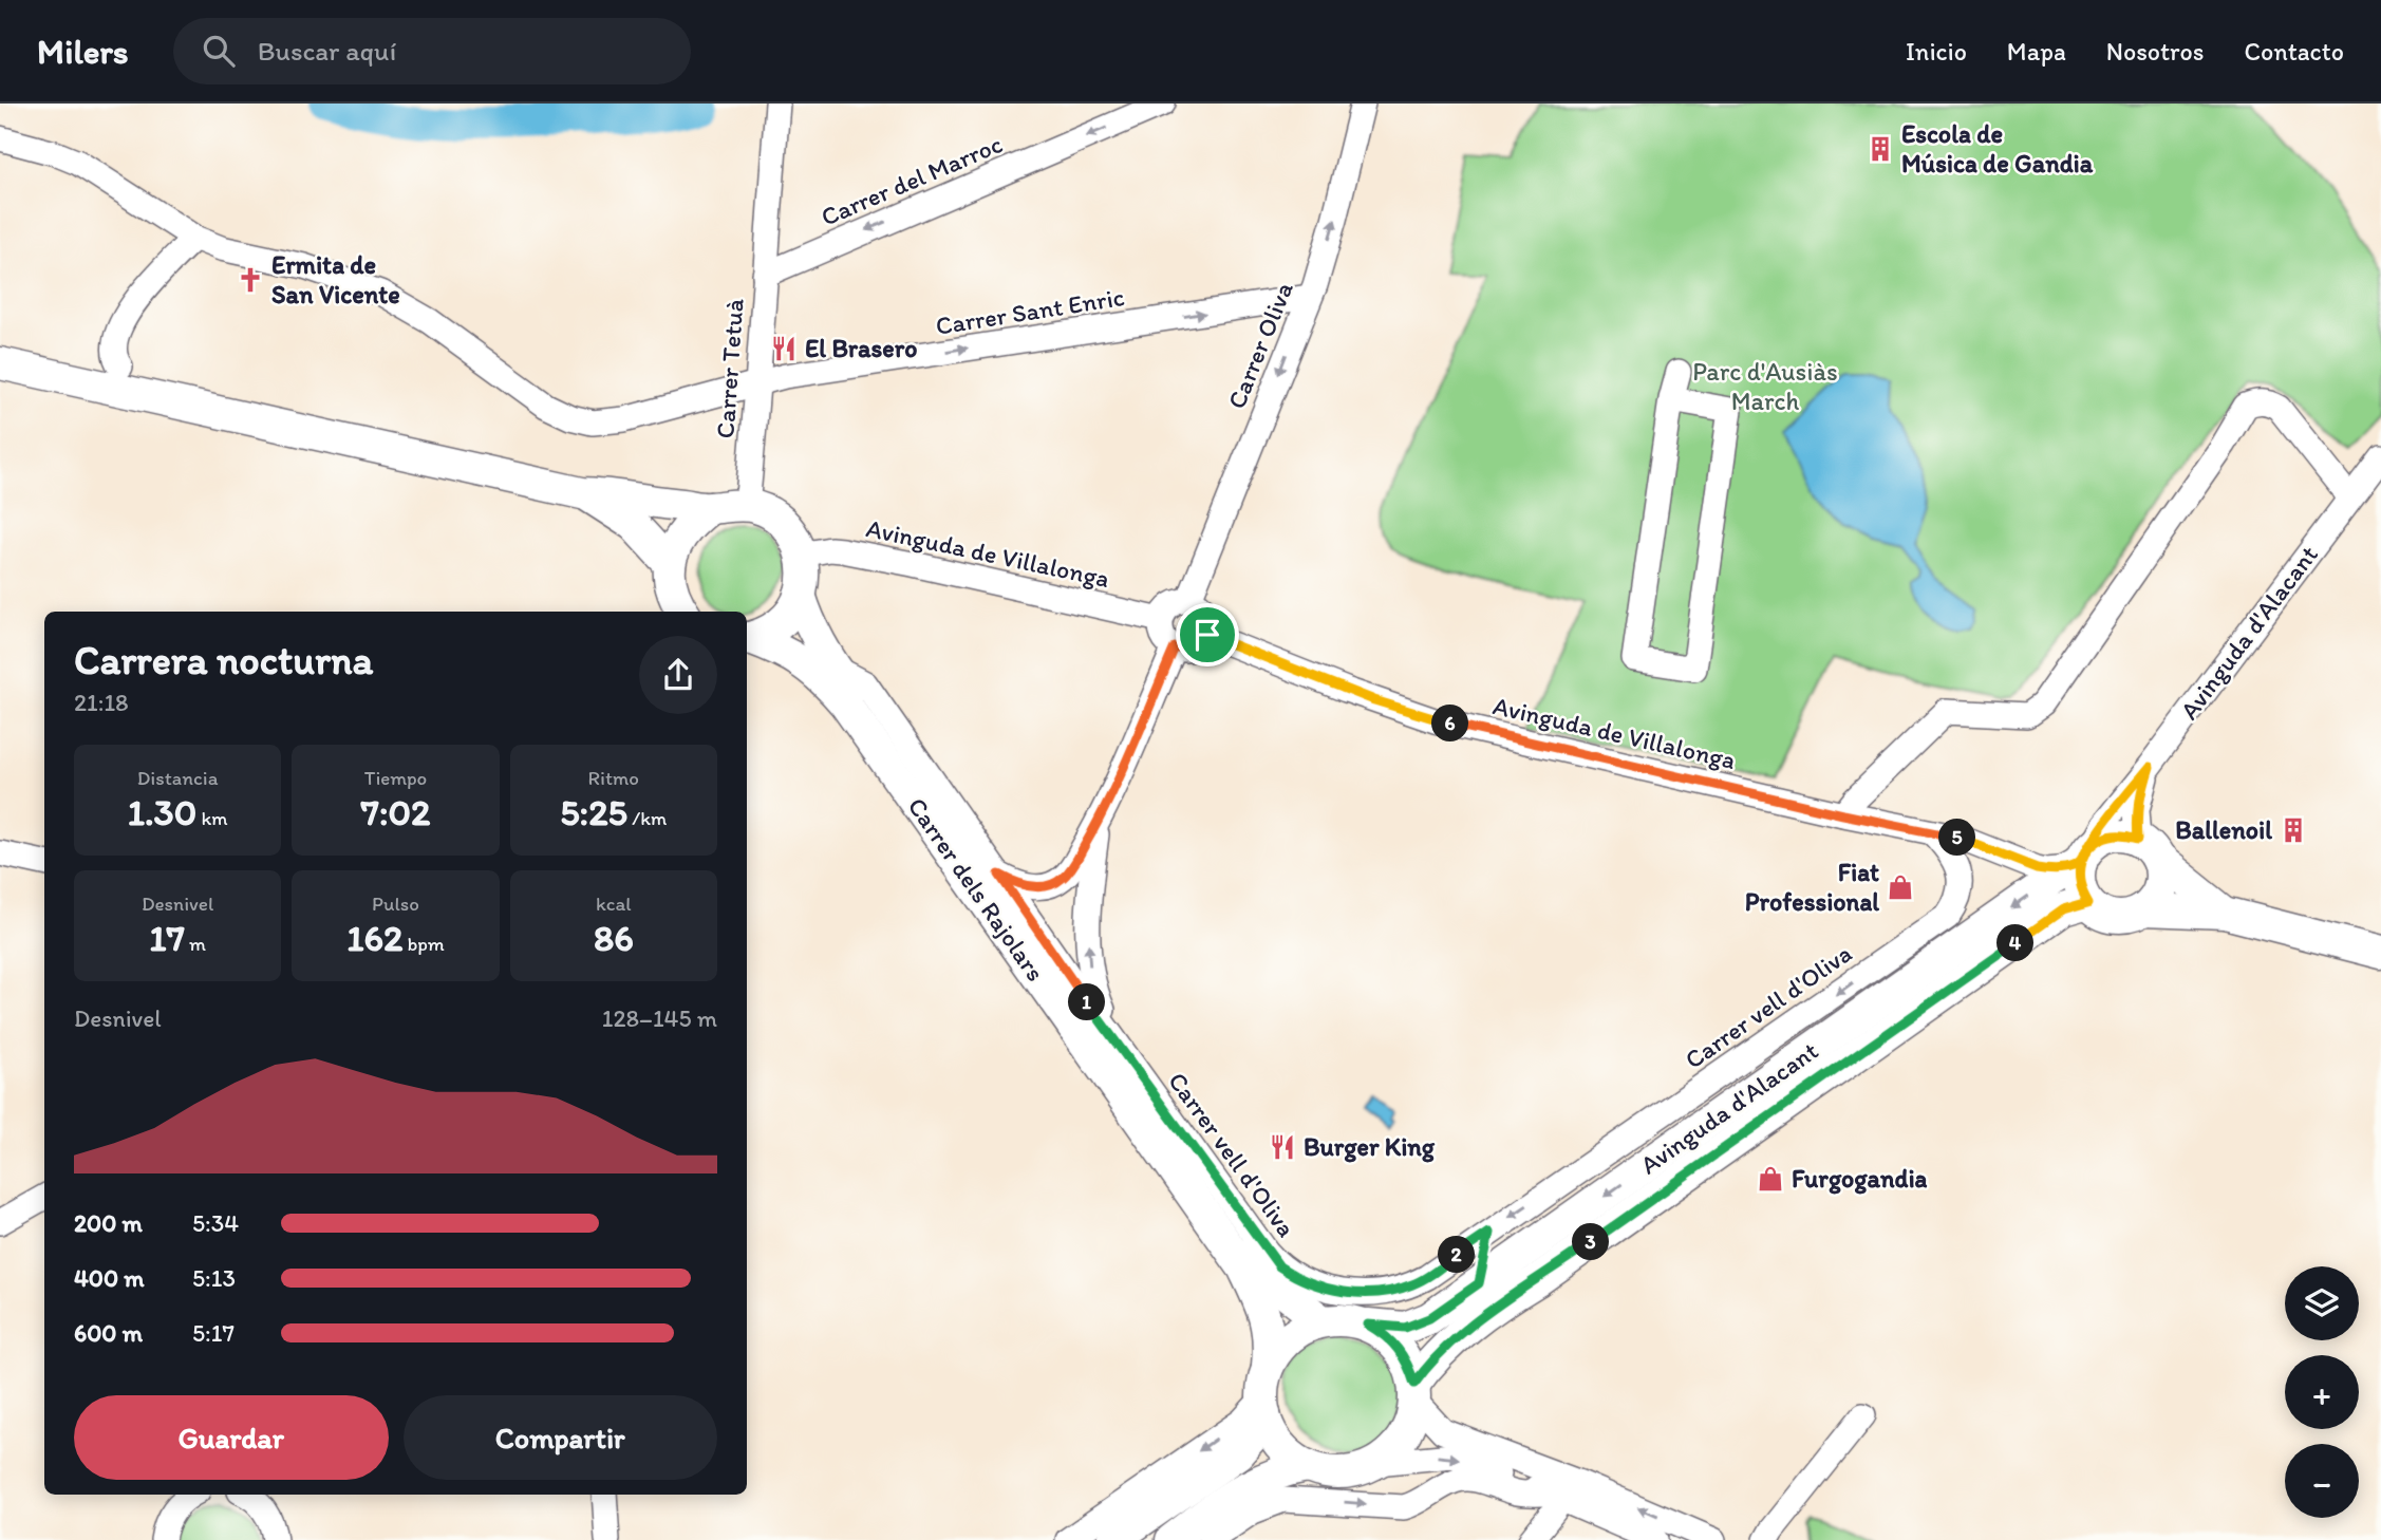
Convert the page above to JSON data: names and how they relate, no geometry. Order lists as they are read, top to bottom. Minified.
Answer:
{"streets":{"main road":["Avinguda d'Alacant","Carrer dels Rajolars"],"street":["Carrer del Marroc","Carrer Sant Enric","Carrer Oliva","Carrer Tetuà","Avinguda de Villalonga","Carrer vell d'Oliva"]},"crossings":[["Carrer del Marroc","Carrer Tetuà"],["Carrer Sant Enric","Carrer Oliva"],["Carrer Sant Enric","Carrer Tetuà"],["Carrer Oliva","Avinguda de Villalonga"],["Avinguda de Villalonga","Avinguda d'Alacant"],["Avinguda de Villalonga","Carrer vell d'Oliva"],["Avinguda d'Alacant","Carrer dels Rajolars"],["Avinguda d'Alacant","Carrer vell d'Oliva"],["Carrer dels Rajolars","Carrer vell d'Oliva"]],"one_way":["Carrer del Marroc","Carrer Sant Enric"],"parks":["Parc d'Ausiàs March"],"places":{"building":["Escola de Música de Gandia","Ballenoil"],"church":["Ermita de San Vicente"],"restaurant":["El Brasero","Burger King"],"shop":["Fiat Professional","Furgogandia"]},"page":{"header":"Milers","search":"Buscar aquí","nav":["Inicio","Mapa","Nosotros","Contacto"],"heading":["Carrera nocturna","21:18"],"pins":["6","5","4","1","3","2"],"stats":[["Distancia","1.30 km"],["Tiempo","7:02"],["Ritmo","5:25 /km"],["Desnivel","17 m"],["Pulso","162 bpm"],["kcal","86"]],"chart":["Desnivel","128–145 m"],"list":[{"name":"200 m","note":"5:34"},{"name":"400 m","note":"5:13"},{"name":"600 m","note":"5:17"}],"map_buttons":["+","−"],"buttons":["Guardar","Compartir"]}}
